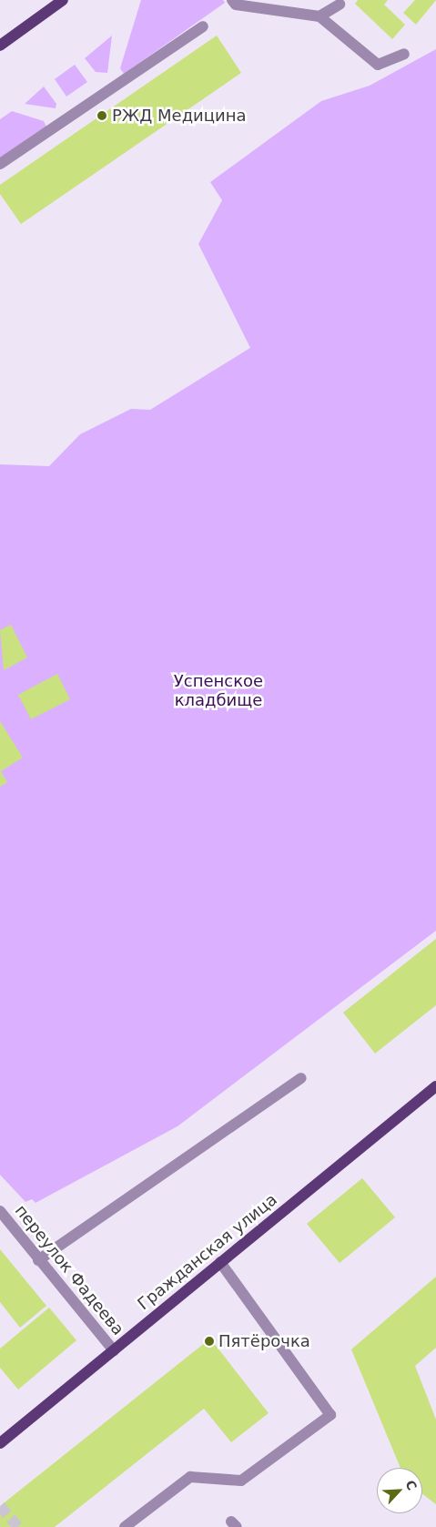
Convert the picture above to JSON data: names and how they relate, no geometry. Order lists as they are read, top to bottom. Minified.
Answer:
{"streets":{"main road":["Гражданская улица"],"street":["переулок Фадеева"]},"crossings":[["Гражданская улица","переулок Фадеева"]],"parks":["Успенское кладбище"],"places":["РЖД Медицина","Пятёрочка"],"north":"top right"}
